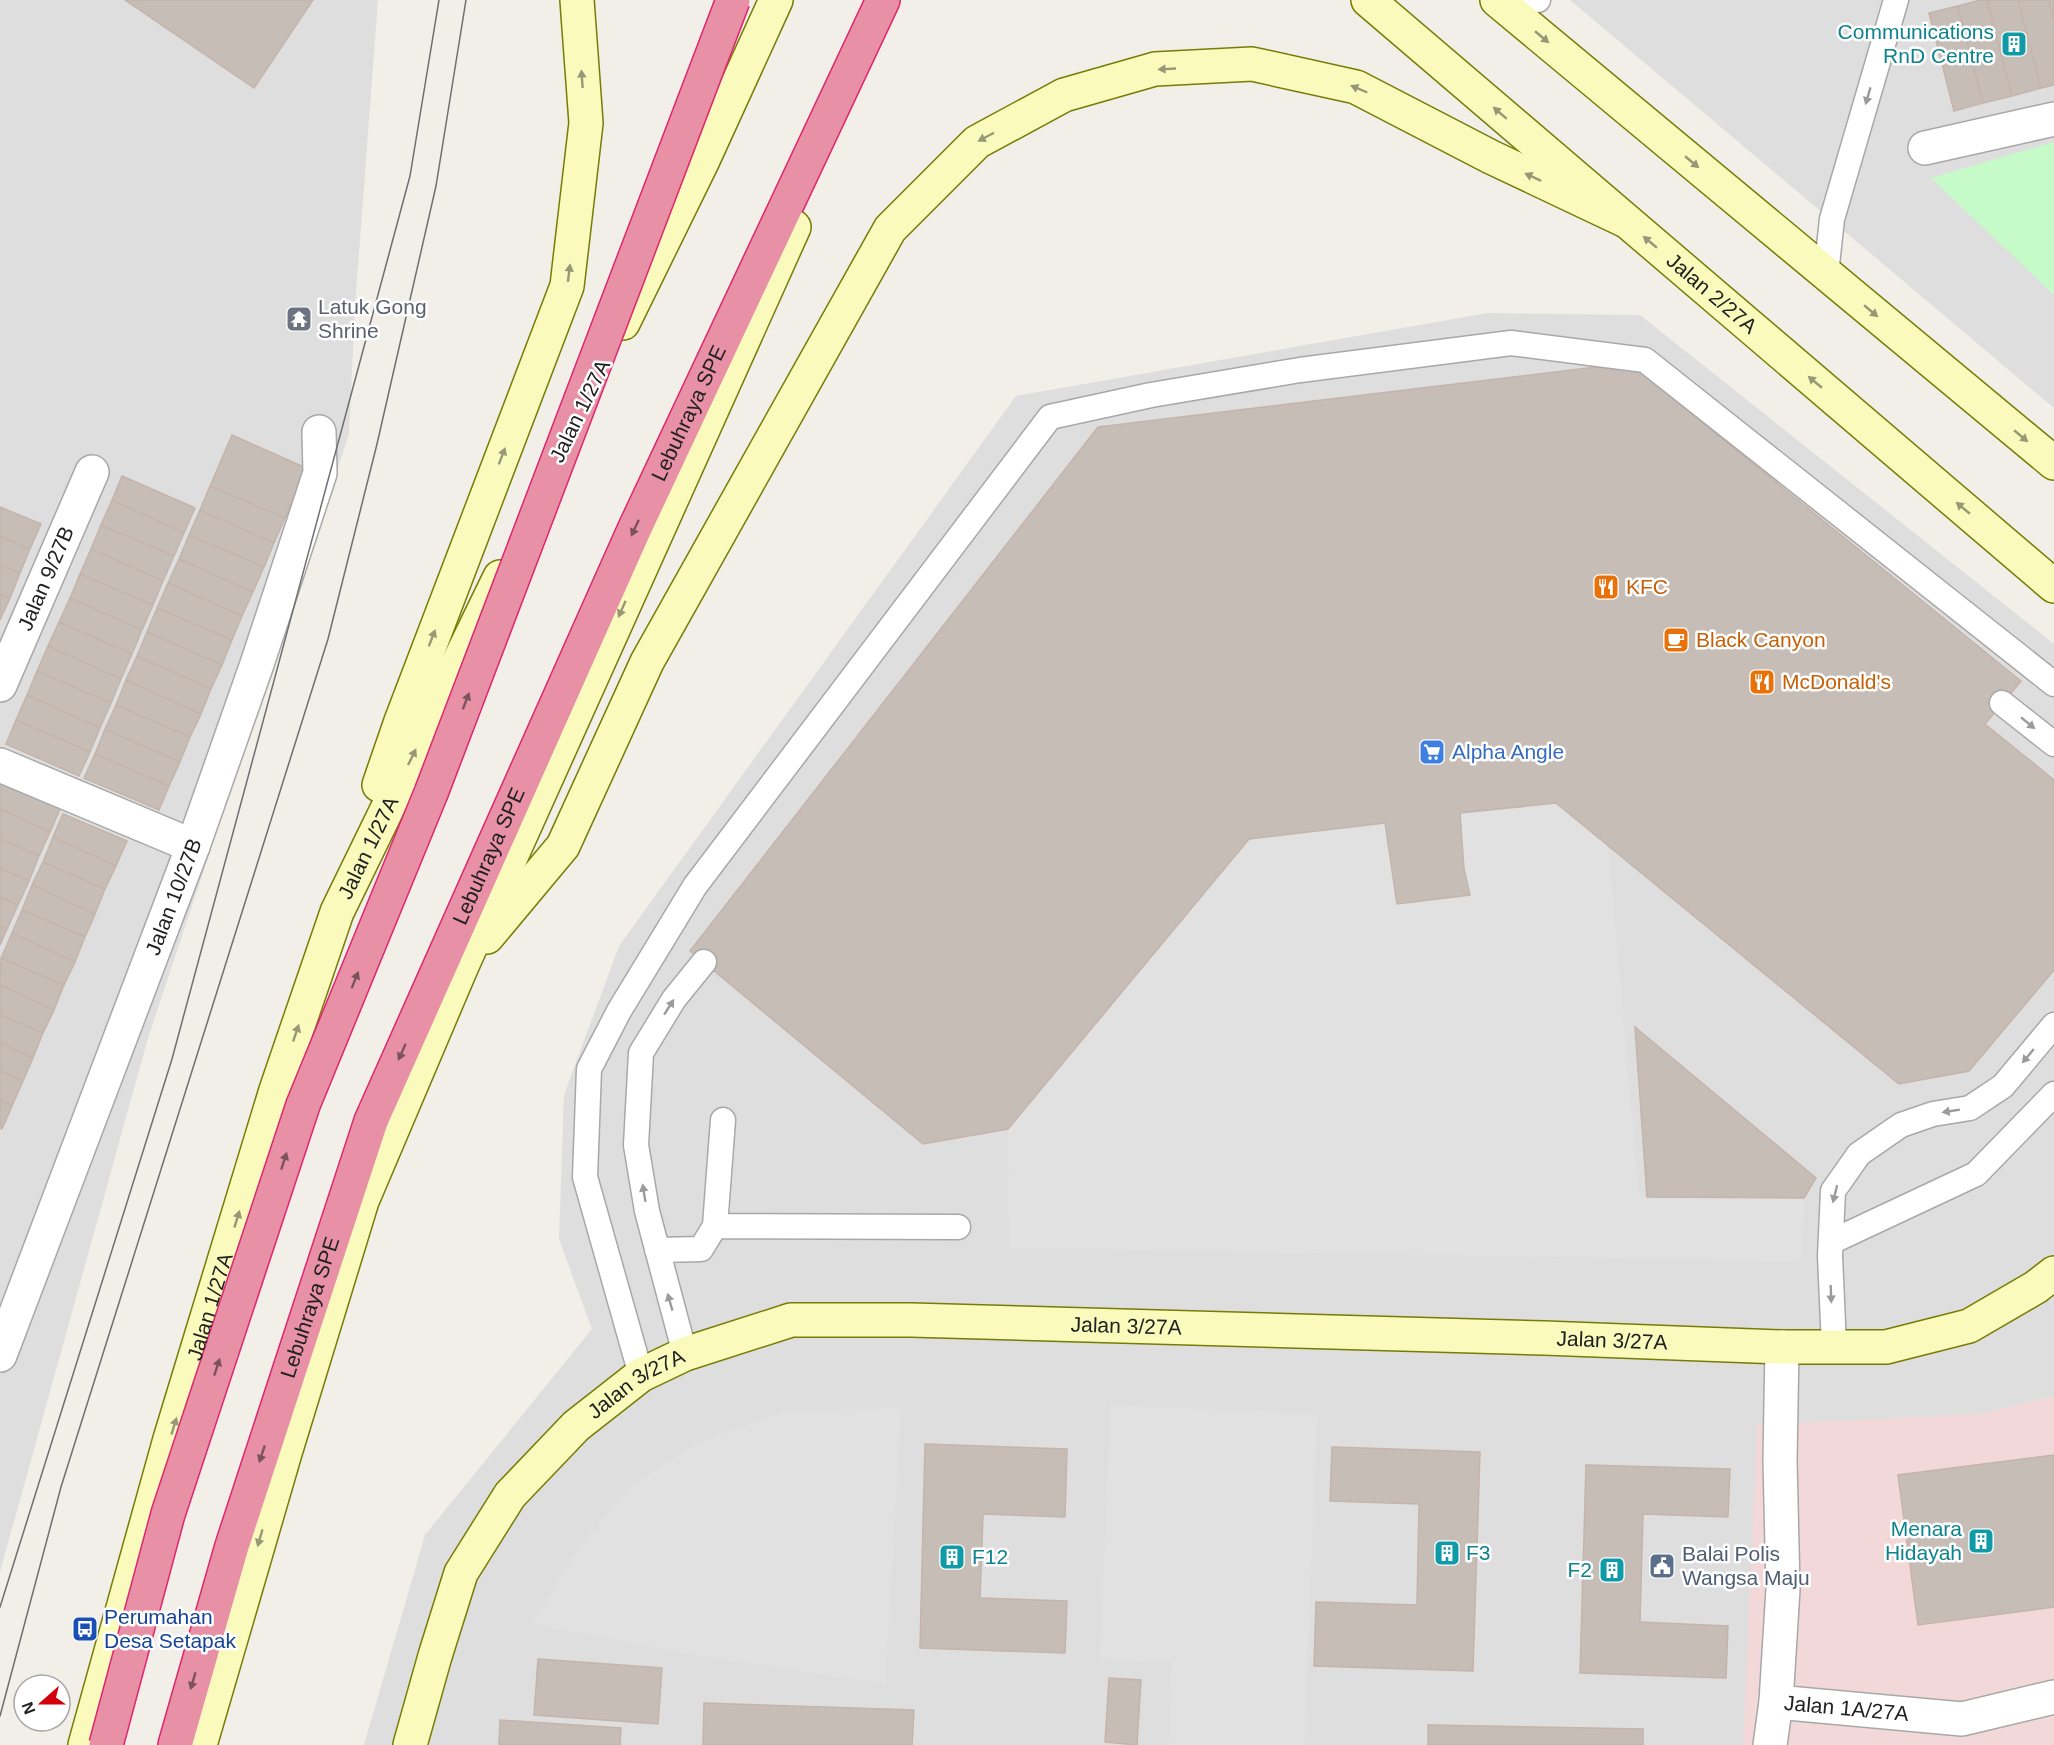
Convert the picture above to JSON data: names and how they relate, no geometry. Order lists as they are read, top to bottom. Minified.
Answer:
{"streets":{"highway":["Lebuhraya SPE"],"main road":["Jalan 2/27A","Jalan 1/27A","Jalan 3/27A"],"street":["Jalan 9/27B","Jalan 10/27B","Jalan 1A/27A"]},"crossings":[["Jalan 3/27A","Jalan 1A/27A"]],"places":{"building":["Communications RnD Centre","Menara Hidayah","F3","F12","F2"],"temple":["Latuk Gong Shrine"],"restaurant":["KFC","McDonald's"],"cafe":["Black Canyon"],"supermarket":["Alpha Angle"],"public building":["Balai Polis Wangsa Maju"],"bus stop":["Perumahan Desa Setapak"]},"north":"left"}
